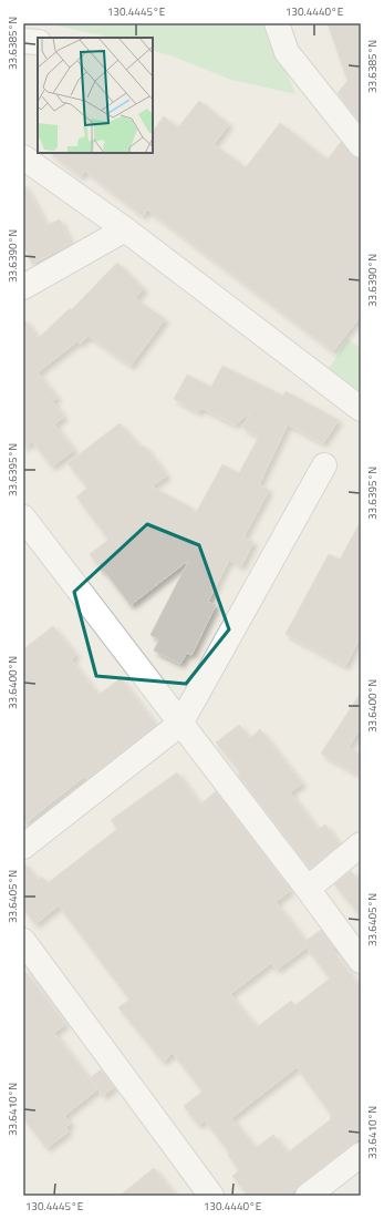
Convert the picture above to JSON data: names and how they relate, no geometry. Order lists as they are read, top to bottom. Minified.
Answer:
{"coordinates":["130.4445°E","130.4440°E","33.6385°N","33.6390°N","33.6395°N","33.6400°N","33.6405°N","33.6410°N"]}
